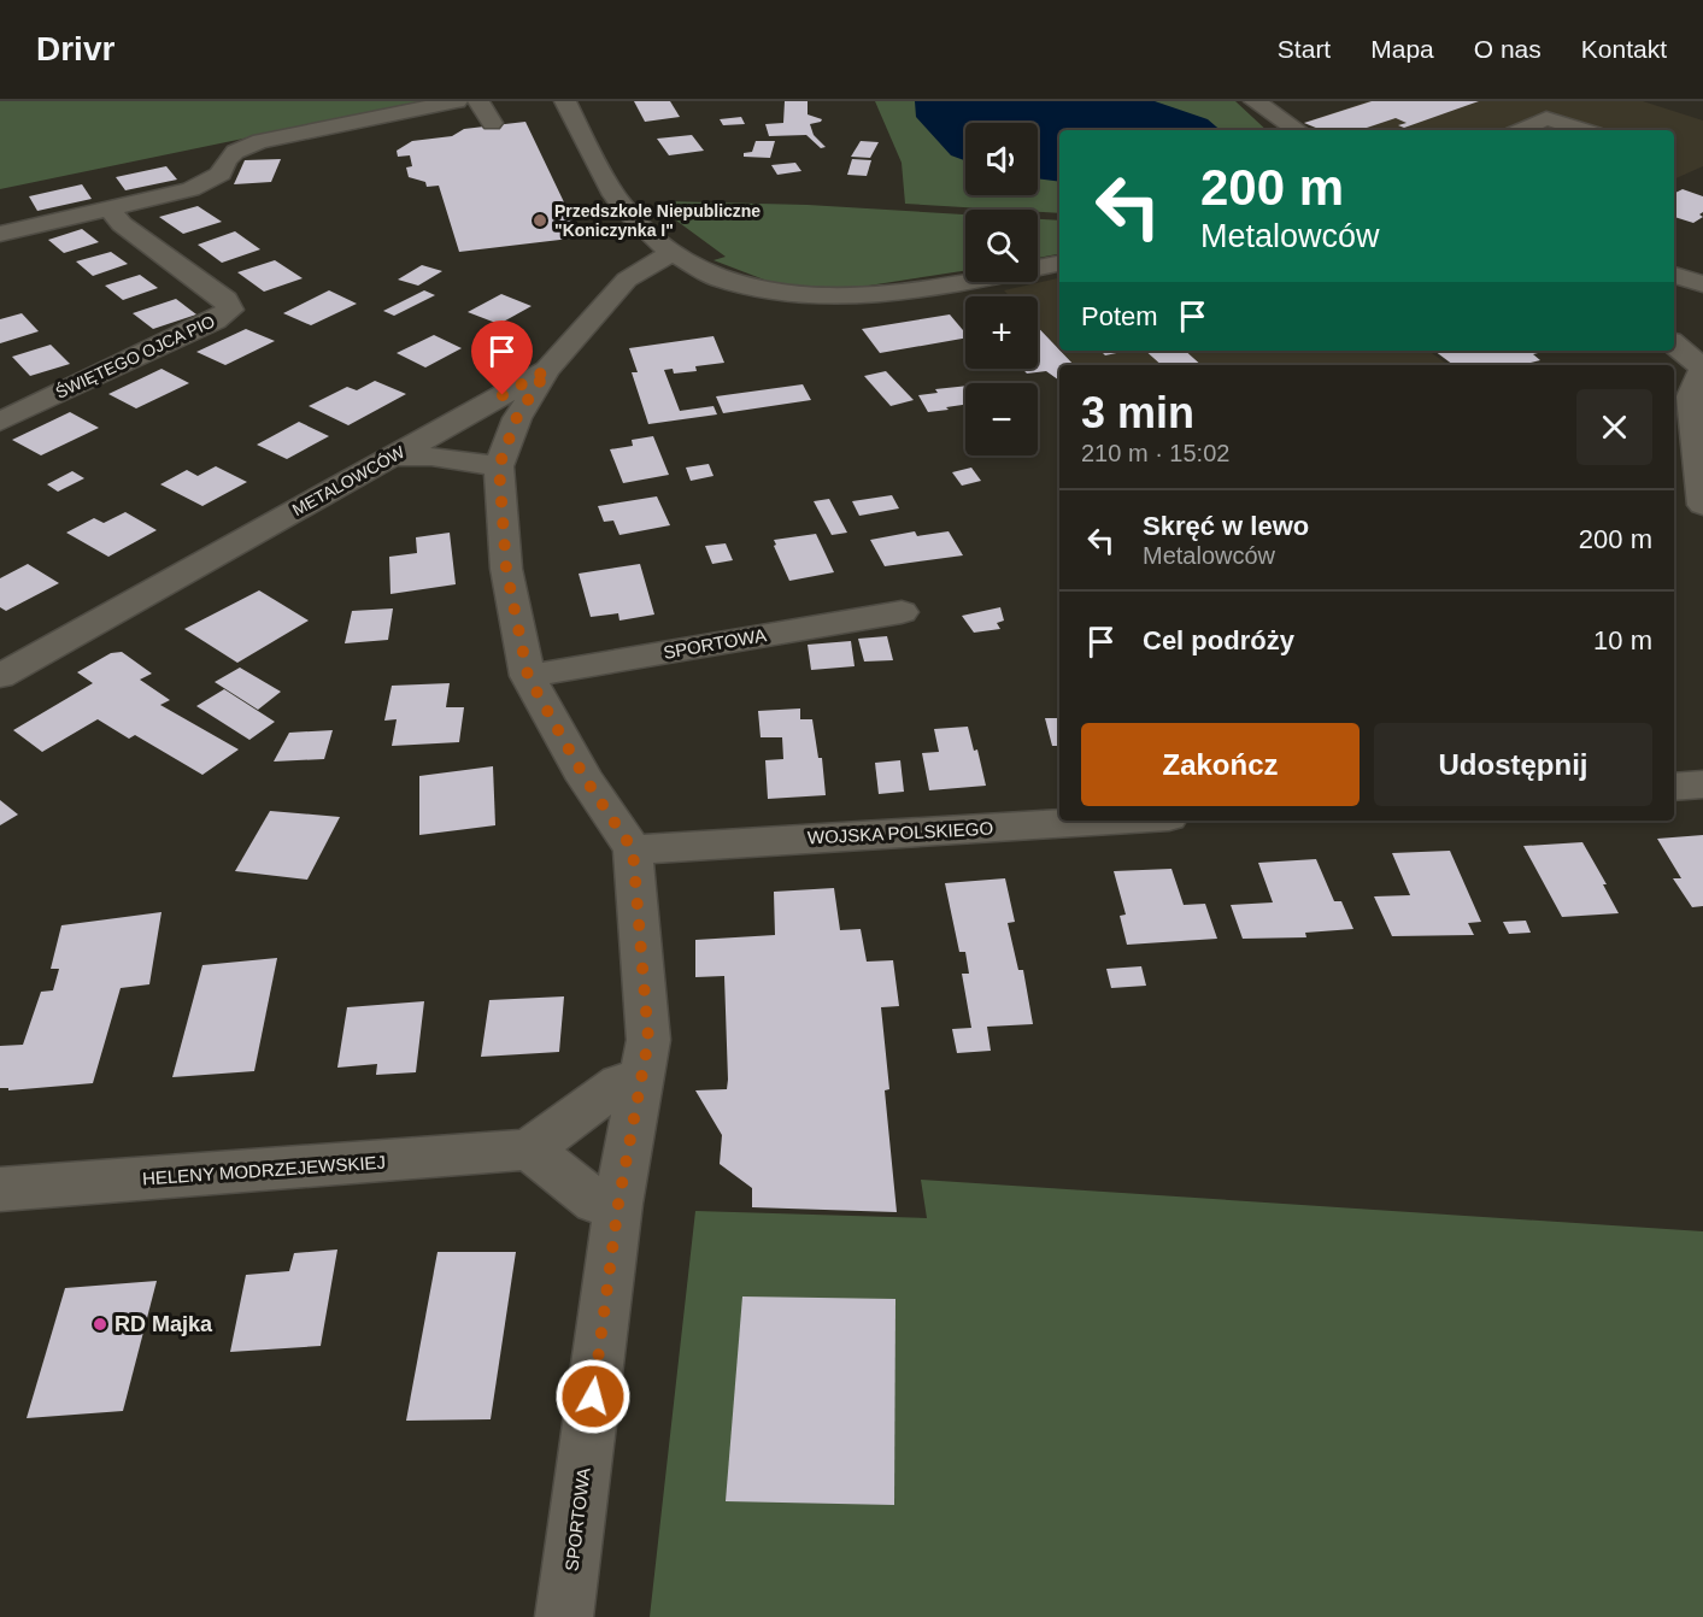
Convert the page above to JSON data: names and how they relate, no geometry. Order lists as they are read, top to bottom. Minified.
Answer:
{"streets":{"street":["ŚWIĘTEGO OJCA PIO","METALOWCÓW","SPORTOWA","WOJSKA POLSKIEGO","HELENY MODRZEJEWSKIEJ"]},"crossings":[["METALOWCÓW","SPORTOWA"],["SPORTOWA","WOJSKA POLSKIEGO"]],"places":["Przedszkole Niepubliczne \"Koniczynka I\"","RD Majka"],"page":{"header":"Drivr","nav":["Start","Mapa","O nas","Kontakt"],"map_buttons":["+","−"],"turn":["200 m","Metalowców"],"then":"Potem","heading":["3 min","210 m · 15:02"],"list":[{"name":"Skręć w lewo","note":"Metalowców","value":"200 m"},{"name":"Cel podróży","value":"10 m"}],"buttons":["Zakończ","Udostępnij"]}}
